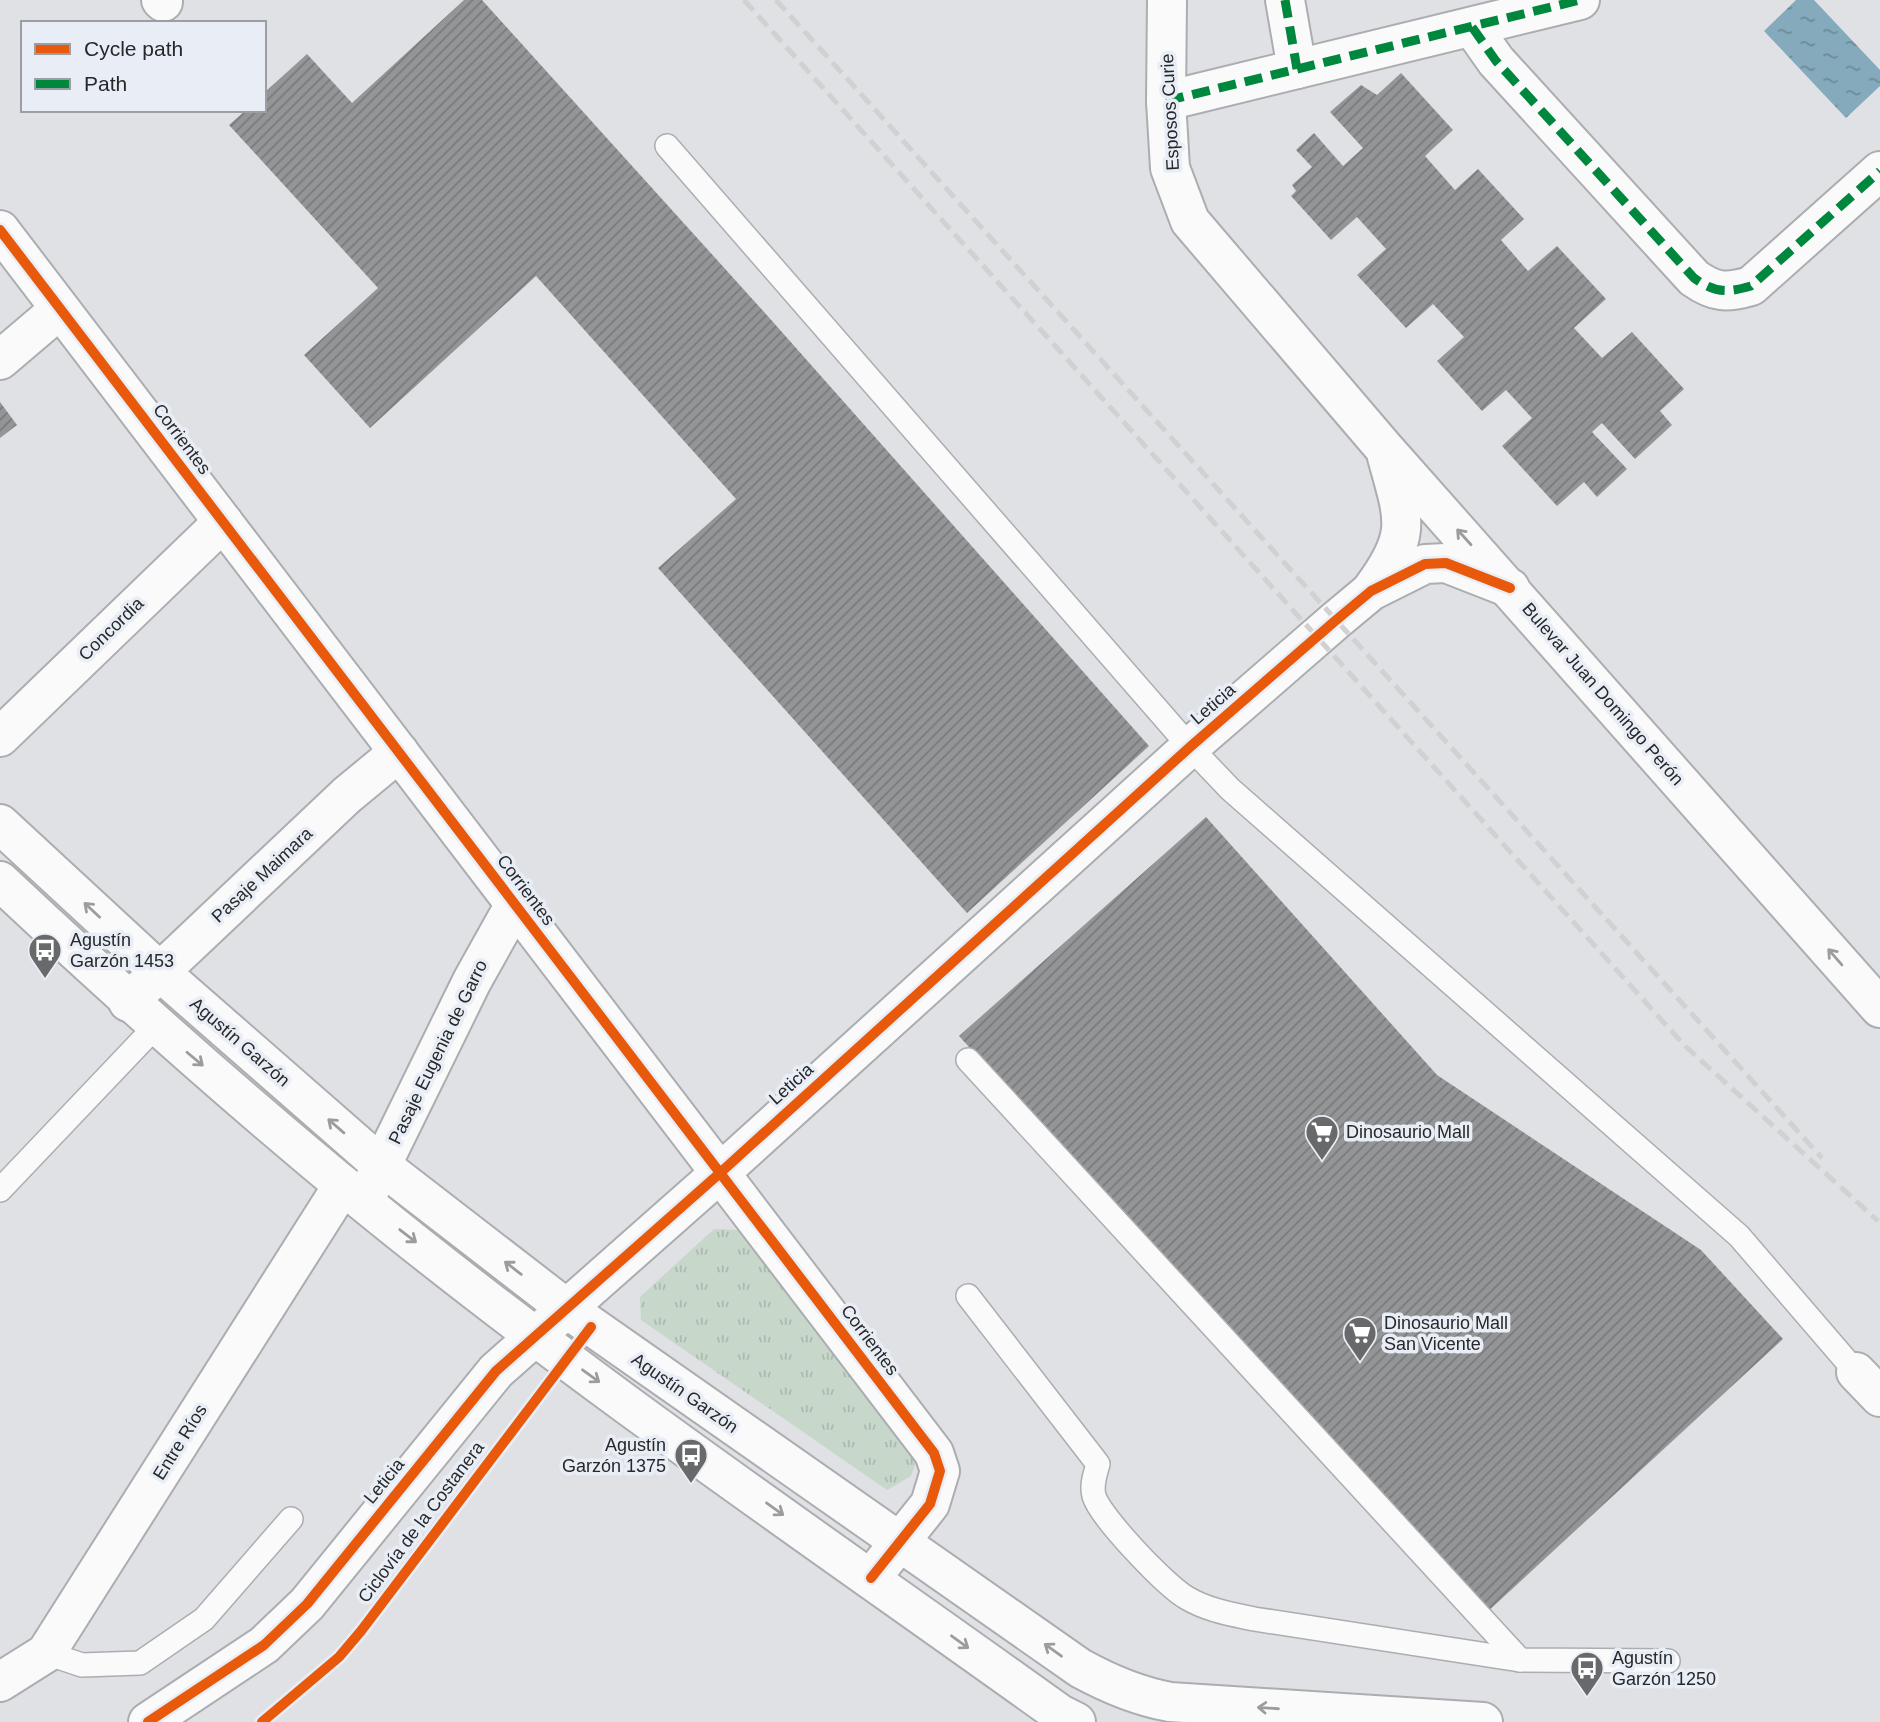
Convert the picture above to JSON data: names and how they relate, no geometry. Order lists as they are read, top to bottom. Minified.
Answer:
{"streets":{"street":["Esposos Curie","Corrientes","Concordia","Bulevar Juan Domingo Perón","Leticia","Pasaje Maimara","Agustín Garzón","Pasaje Eugenia de Garro","Entre Ríos"],"cycle path":["Ciclovía de la Costanera"]},"crossings":[["Esposos Curie","Bulevar Juan Domingo Perón"],["Corrientes","Concordia"],["Corrientes","Leticia"],["Corrientes","Pasaje Maimara"],["Corrientes","Agustín Garzón"],["Corrientes","Pasaje Eugenia de Garro"],["Bulevar Juan Domingo Perón","Leticia"],["Leticia","Agustín Garzón"],["Pasaje Maimara","Agustín Garzón"],["Agustín Garzón","Pasaje Eugenia de Garro"],["Pasaje Eugenia de Garro","Entre Ríos"]],"one_way":["Bulevar Juan Domingo Perón"],"places":{"bus stop":["Agustín Garzón 1453","Agustín Garzón 1375","Agustín Garzón 1250"],"supermarket":["Dinosaurio Mall","Dinosaurio Mall San Vicente"]},"legend":["Cycle path","Path"]}
